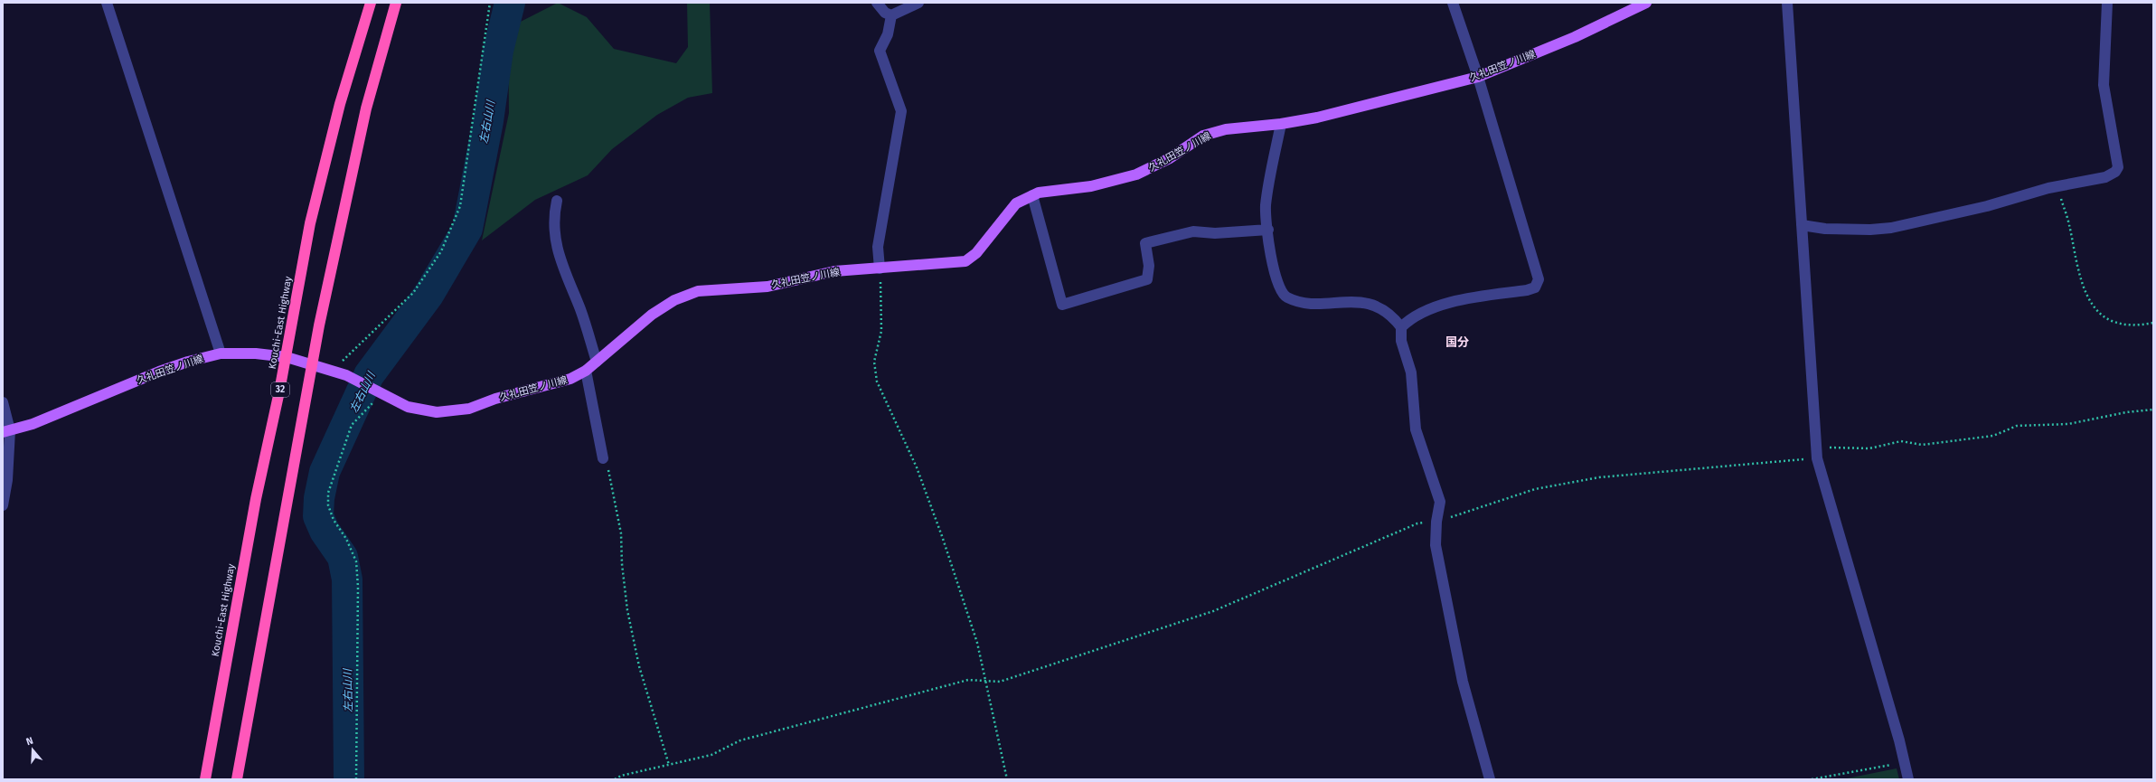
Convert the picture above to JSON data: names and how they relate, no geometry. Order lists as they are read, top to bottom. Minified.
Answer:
{"streets":{"highway":["Kouchi-East Highway","32"],"main road":["久礼田笠ノ川線"]},"crossings":[["久礼田笠ノ川線","Kouchi-East Highway"]],"districts":["国分"],"water":["左右山川"],"north":"top"}
